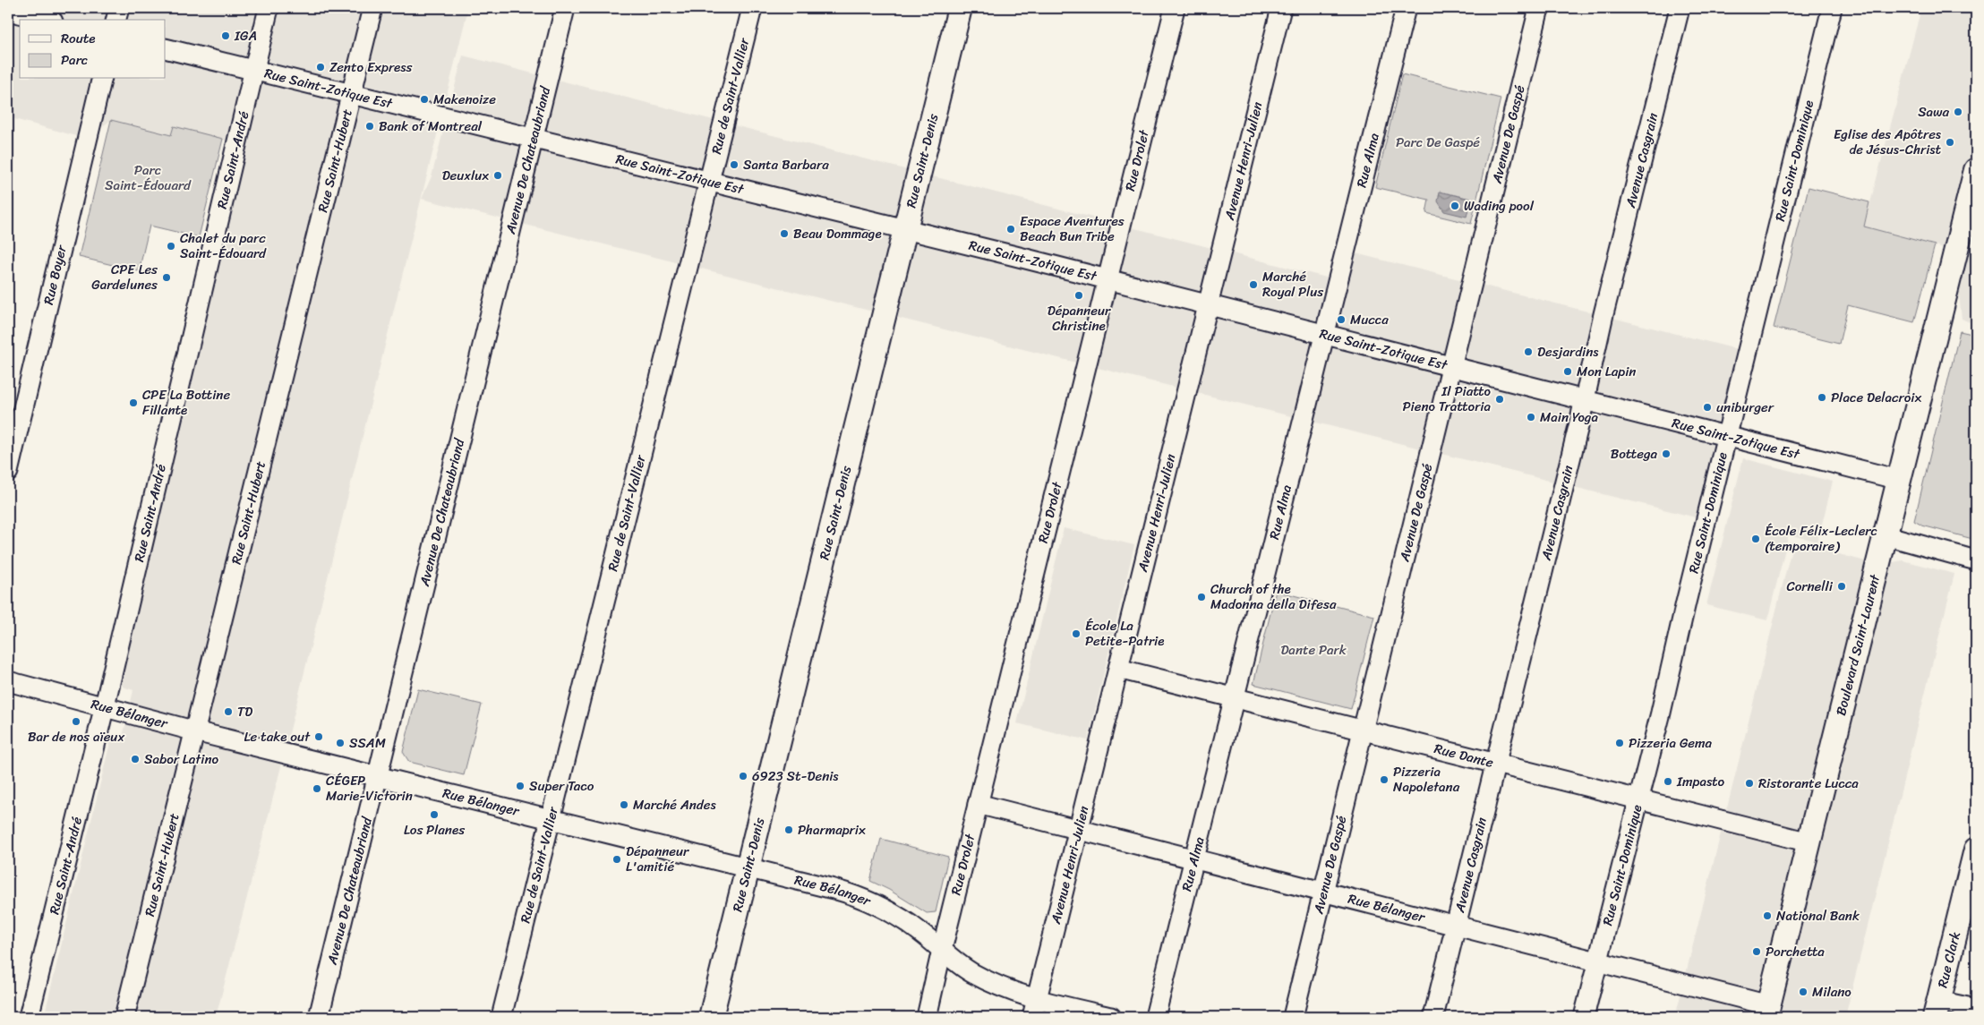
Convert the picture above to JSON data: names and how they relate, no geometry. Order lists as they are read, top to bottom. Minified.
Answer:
{"streets":{"main road":["Rue Saint-Denis","Boulevard Saint-Laurent","Rue Clark"],"street":["Rue Saint-Zotique Est","Rue de Saint-Vallier","Avenue De Gaspé","Rue Saint-André","Rue Saint-Hubert","Avenue De Chateaubriand","Rue Drolet","Avenue Henri-Julien","Rue Alma","Avenue Casgrain","Rue Saint-Dominique","Rue Boyer","Rue Bélanger","Rue Dante"]},"crossings":[["Rue Saint-Zotique Est","Rue de Saint-Vallier"],["Rue Saint-Zotique Est","Avenue De Gaspé"],["Rue Saint-Zotique Est","Rue Saint-André"],["Rue Saint-Zotique Est","Rue Saint-Hubert"],["Rue Saint-Zotique Est","Avenue De Chateaubriand"],["Rue Saint-Zotique Est","Rue Saint-Denis"],["Rue Saint-Zotique Est","Rue Drolet"],["Rue Saint-Zotique Est","Avenue Henri-Julien"],["Rue Saint-Zotique Est","Rue Alma"],["Rue Saint-Zotique Est","Avenue Casgrain"],["Rue Saint-Zotique Est","Rue Saint-Dominique"],["Rue Saint-Zotique Est","Boulevard Saint-Laurent"],["Rue de Saint-Vallier","Rue Bélanger"],["Avenue De Gaspé","Rue Bélanger"],["Avenue De Gaspé","Rue Dante"],["Rue Saint-André","Rue Bélanger"],["Rue Saint-Hubert","Rue Bélanger"],["Avenue De Chateaubriand","Rue Bélanger"],["Rue Saint-Denis","Rue Bélanger"],["Rue Drolet","Rue Bélanger"],["Avenue Henri-Julien","Rue Bélanger"],["Avenue Henri-Julien","Rue Dante"],["Rue Alma","Rue Bélanger"],["Rue Alma","Rue Dante"],["Avenue Casgrain","Rue Bélanger"],["Avenue Casgrain","Rue Dante"],["Rue Saint-Dominique","Rue Bélanger"],["Rue Saint-Dominique","Rue Dante"],["Boulevard Saint-Laurent","Rue Bélanger"],["Boulevard Saint-Laurent","Rue Dante"]],"parks":["Parc De Gaspé","Parc Saint-Édouard","Dante Park"],"places":["IGA","Zento Express","Makenoize","Sawa","Bank of Montreal","Eglise des Apôtres de Jésus-Christ","Santa Barbara","Deuxlux","Wading pool","Espace Aventures Beach Bun Tribe","Beau Dommage","Chalet du parc Saint-Édouard","CPE Les Gardelunes","Marché Royal Plus","Dépanneur Christine","Mucca","Desjardins","Mon Lapin","Place Delacroix","Il Piatto Pieno Trattoria","CPE La Bottine Fillante","uniburger","Main Yoga","Bottega","École Félix-Leclerc (temporaire)","Cornelli","Church of the Madonna della Difesa","École La Petite-Patrie","TD","Bar de nos aïeux","Le take out","SSAM","Pizzeria Gema","Sabor Latino","6923 St-Denis","Pizzeria Napoletana","Impasto","Ristorante Lucca","Super Taco","CÉGEP Marie-Victorin","Marché Andes","Los Planes","Pharmaprix","Dépanneur L'amitié","National Bank","Porchetta","Milano"],"legend":["Route","Parc"]}
